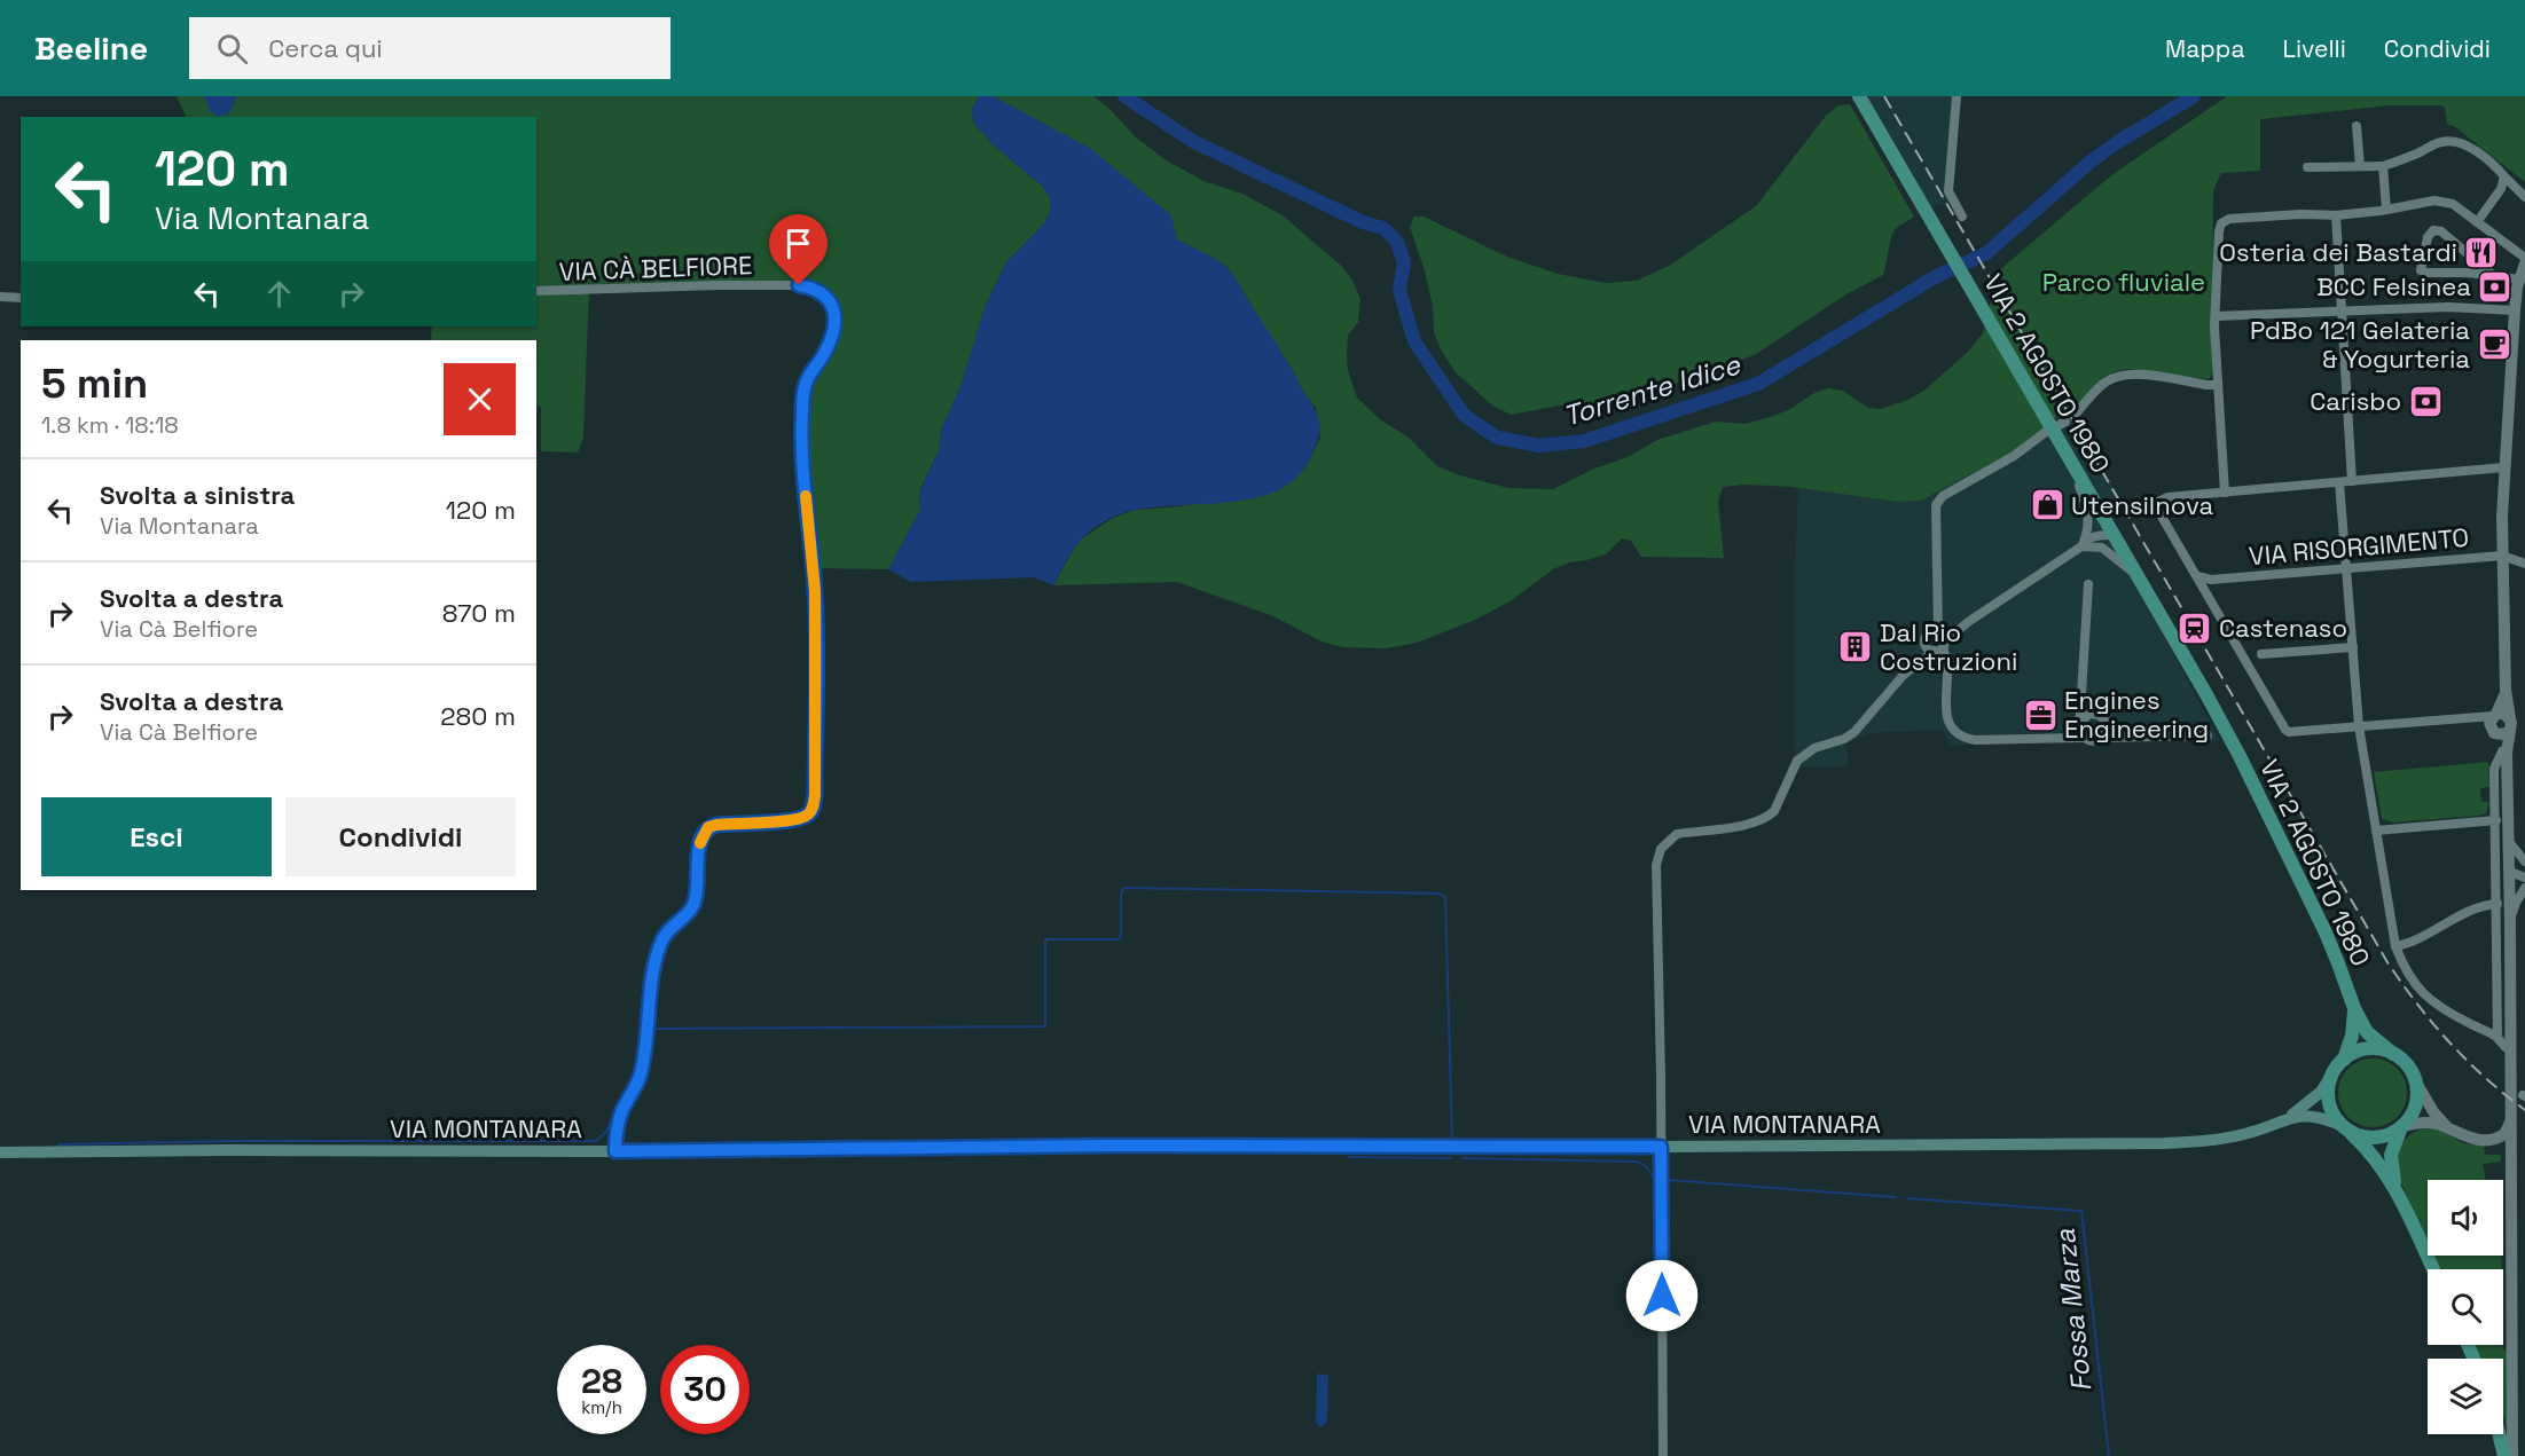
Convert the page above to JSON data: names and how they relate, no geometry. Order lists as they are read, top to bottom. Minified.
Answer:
{"streets":{"main road":["VIA 2 AGOSTO 1980","VIA MONTANARA"],"street":["VIA CÀ BELFIORE","VIA RISORGIMENTO"]},"crossings":[["VIA CÀ BELFIORE","VIA MONTANARA"],["VIA 2 AGOSTO 1980","VIA MONTANARA"]],"water":["Torrente Idice","Fossa Marza"],"parks":["Parco fluviale"],"places":{"restaurant":["Osteria dei Bastardi"],"bank":["BCC Felsinea","Carisbo"],"cafe":["PdBo 121 Gelateria & Yogurteria"],"shop":["Utensilnova"],"station":["Castenaso"],"building":["Dal Rio Costruzioni"],"office":["Engines Engineering"]},"page":{"header":"Beeline","search":"Cerca qui","nav":["Mappa","Livelli","Condividi"],"turn":["120 m","Via Montanara"],"heading":["5 min","1.8 km · 18:18"],"list":[{"name":"Svolta a sinistra","note":"Via Montanara","value":"120 m"},{"name":"Svolta a destra","note":"Via Cà Belfiore","value":"870 m"},{"name":"Svolta a destra","note":"Via Cà Belfiore","value":"280 m"}],"buttons":["Esci","Condividi"],"speed":"28 km/h","limit":"30"}}
